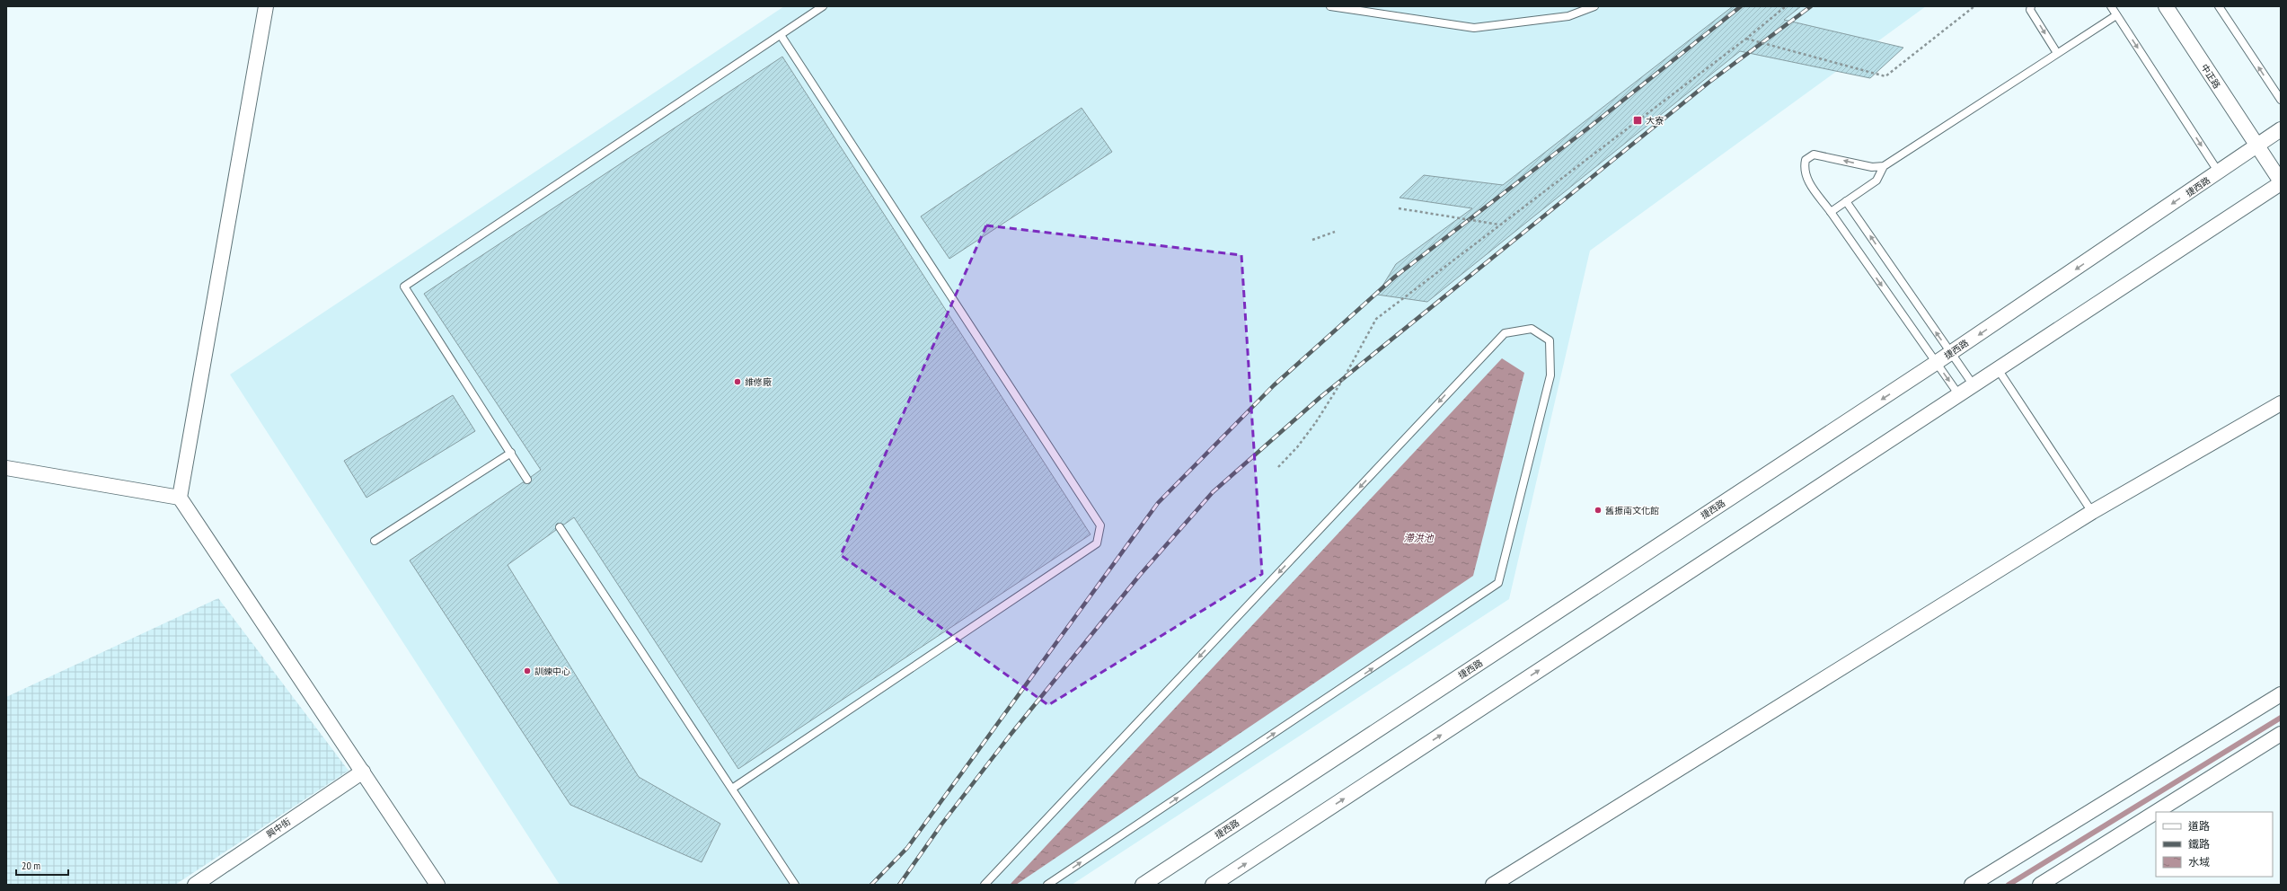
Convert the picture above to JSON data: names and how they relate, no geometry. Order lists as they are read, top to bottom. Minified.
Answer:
{"streets":{"street":["中正路","捷西路","興中街"]},"crossings":[["中正路","捷西路"]],"water":["滯洪池"],"places":{"transit":["大寮"],"other":["維修廠","舊振南文化館","訓練中心"]},"legend":["道路","鐵路","水域"],"scale_bar":"20 m"}
